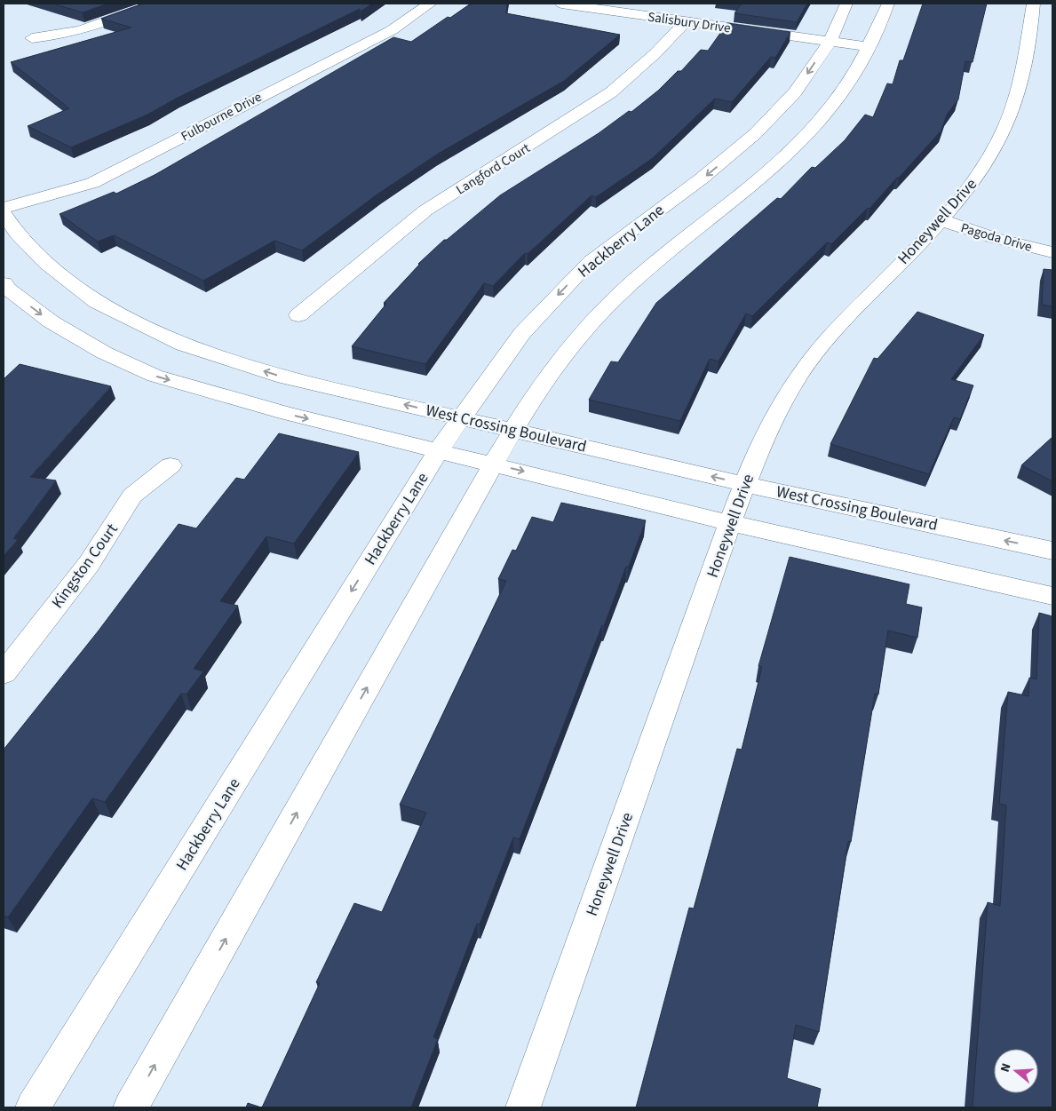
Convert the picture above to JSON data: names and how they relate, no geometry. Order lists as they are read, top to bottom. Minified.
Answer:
{"streets":{"street":["Salisbury Drive","Fulbourne Drive","Langford Court","Honeywell Drive","Pagoda Drive","Hackberry Lane","West Crossing Boulevard","Kingston Court"]},"crossings":[["Salisbury Drive","Langford Court"],["Salisbury Drive","Hackberry Lane"],["Honeywell Drive","Pagoda Drive"],["Honeywell Drive","West Crossing Boulevard"],["Hackberry Lane","West Crossing Boulevard"]],"north":"left"}
